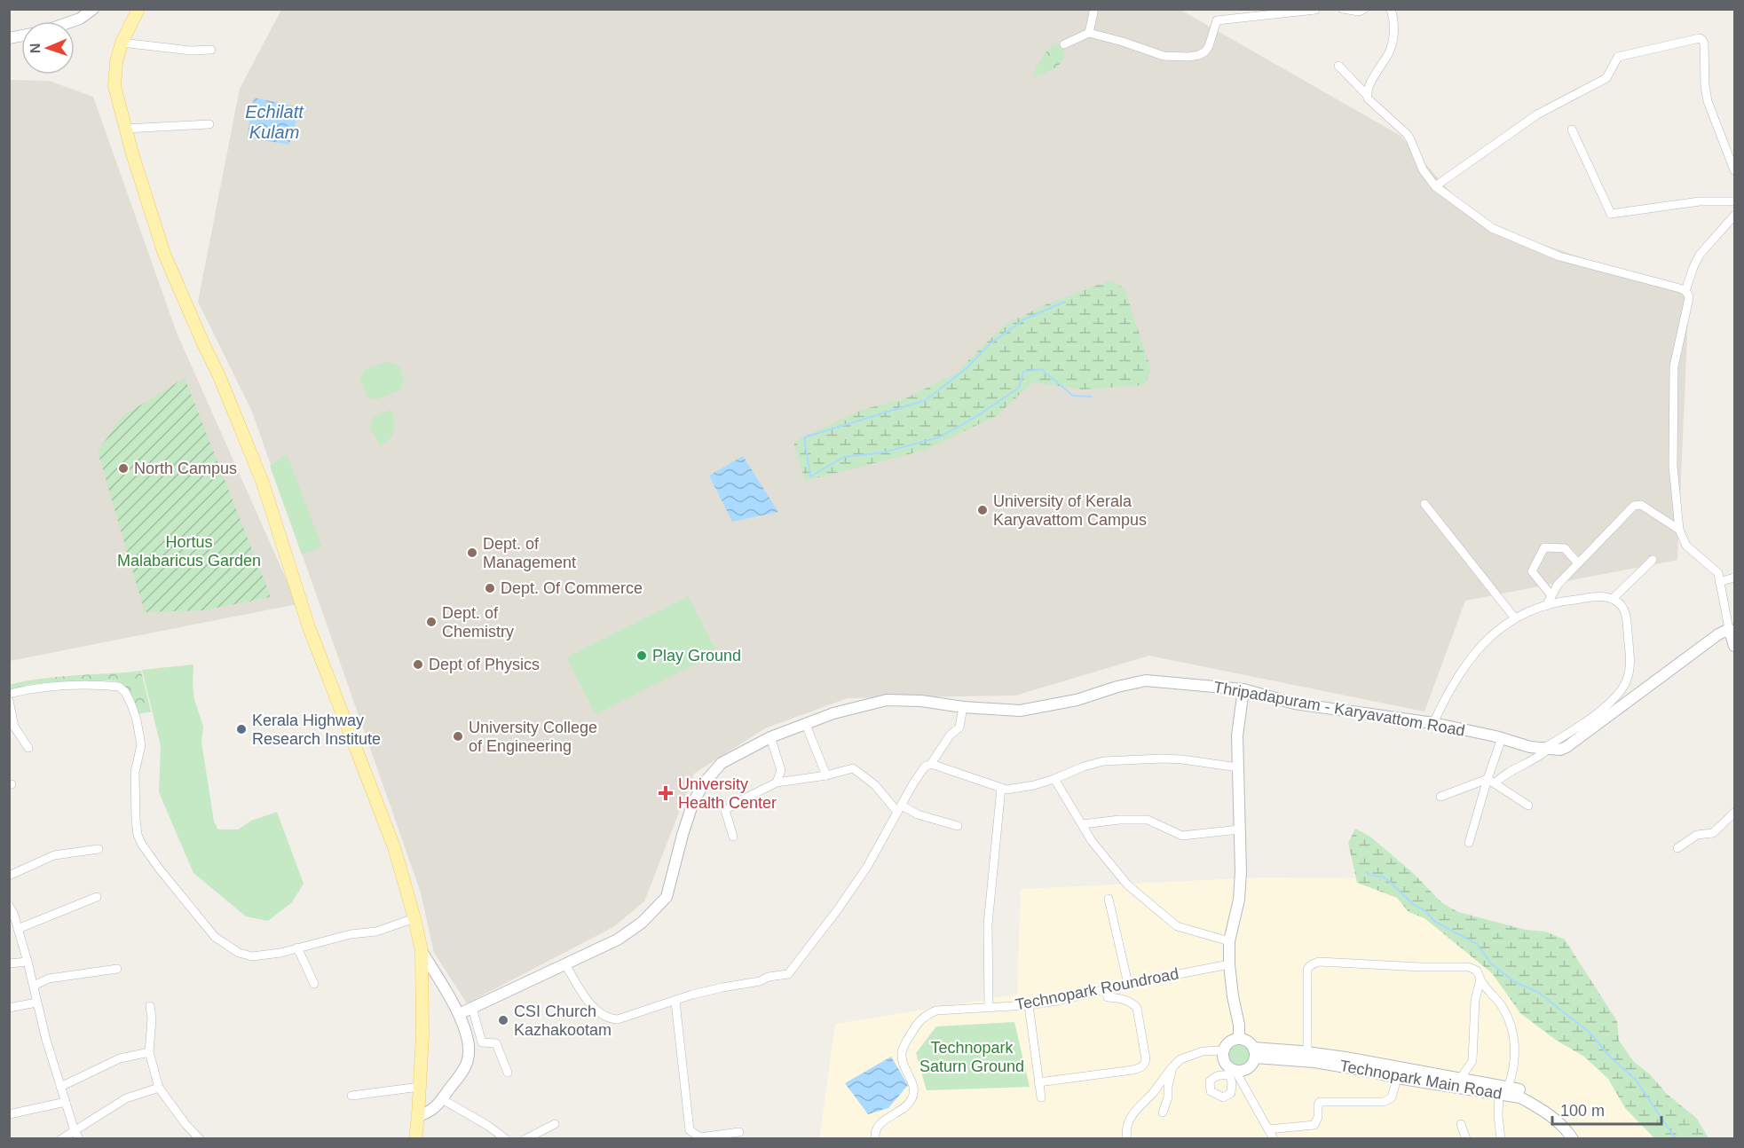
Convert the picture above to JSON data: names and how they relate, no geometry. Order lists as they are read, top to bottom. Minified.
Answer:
{"streets":{"main road":["Thripadapuram - Karyavattom Road","Technopark Main Road"],"street":["Technopark Roundroad"]},"water":["Echilatt Kulam"],"parks":["Hortus Malabaricus Garden","Technopark Saturn Ground"],"places":{"other":["North Campus","University of Kerala Karyavattom Campus","Dept. of Management","Dept. Of Commerce","Dept. of Chemistry","Play Ground","Dept of Physics","Kerala Highway Research Institute","University College of Engineering","CSI Church Kazhakootam"],"health":["University Health Center"]},"scale_bar":"100 m","north":"left"}
